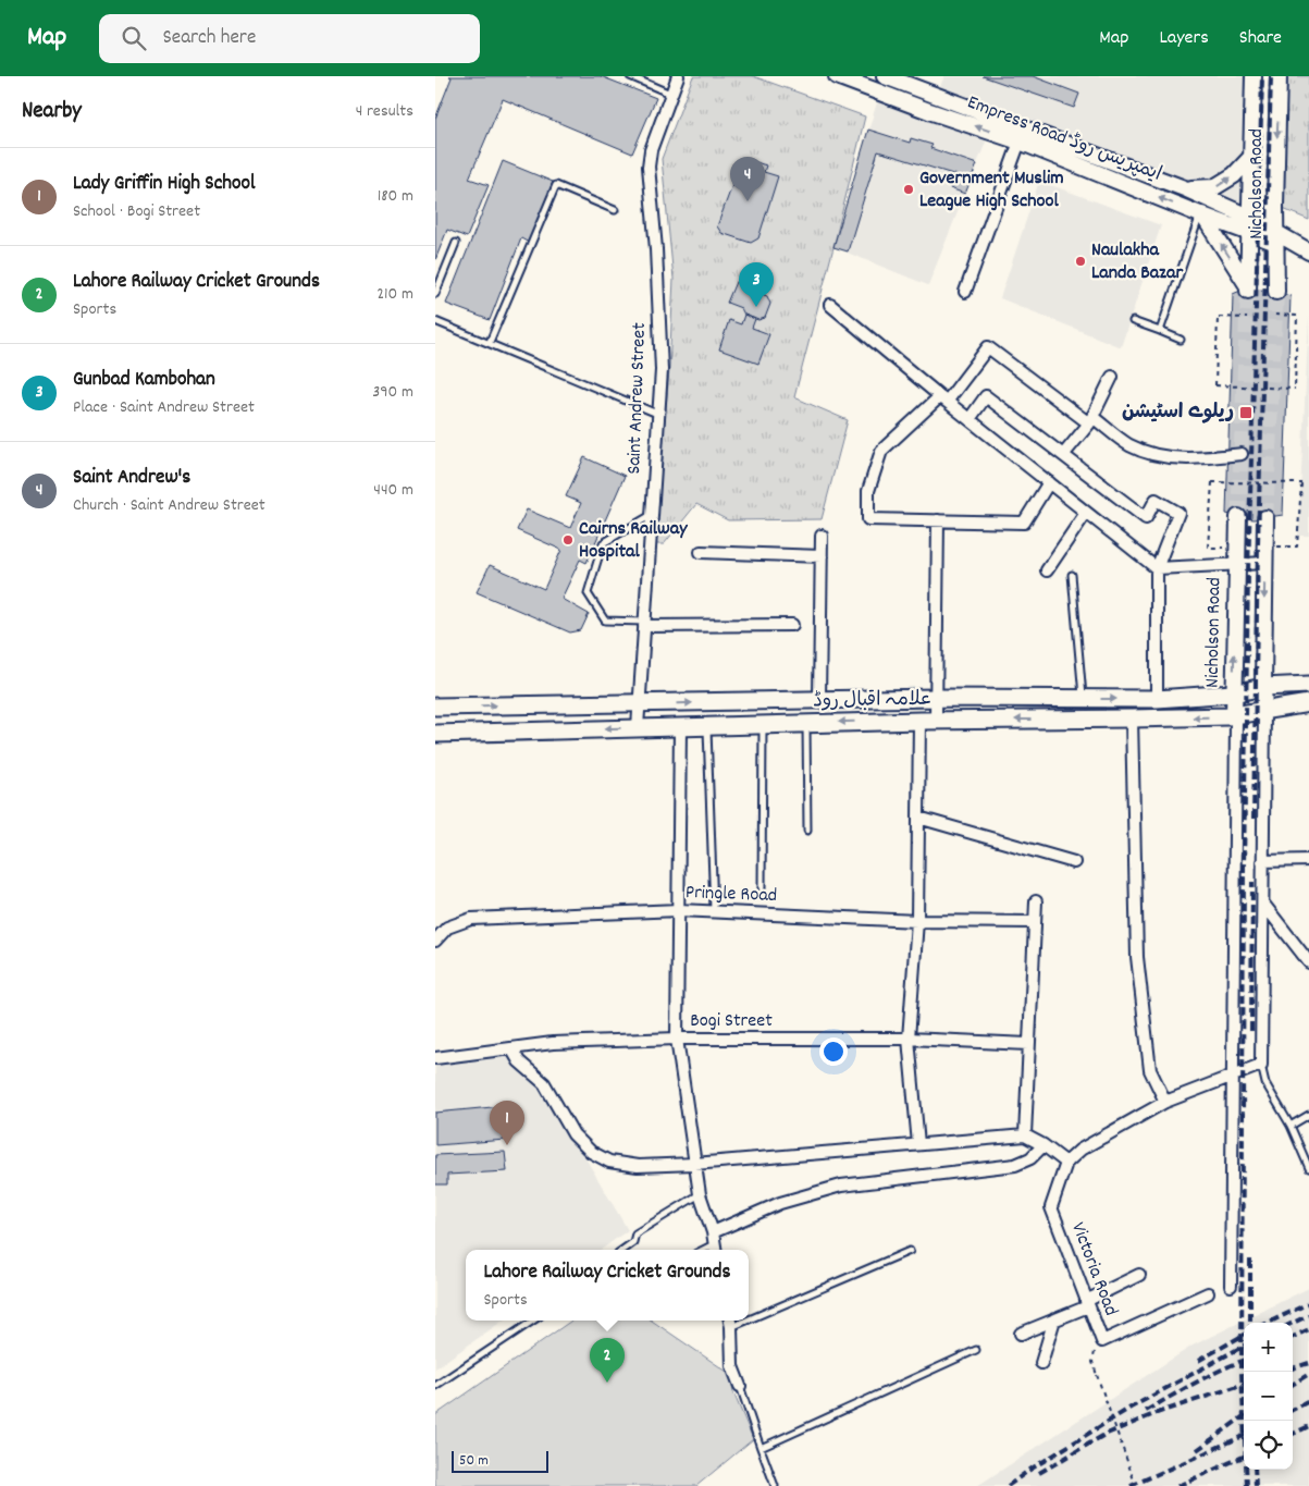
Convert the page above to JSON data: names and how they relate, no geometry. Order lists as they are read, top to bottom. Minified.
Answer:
{"streets":{"main road":["Empress Road ایمپریس روڈ","Nicholson Road","علامہ اقبال روڈ"],"street":["Saint Andrew Street","Pringle Road","Bogi Street","Victoria Road"]},"crossings":[["Empress Road ایمپریس روڈ","Nicholson Road"],["Nicholson Road","علامہ اقبال روڈ"],["Saint Andrew Street","علامہ اقبال روڈ"]],"places":{"other":["Government Muslim League High School","Naulakha Landa Bazar","Cairns Railway Hospital"],"transit":["ریلوے اسٹیشن"]},"scale_bar":"50 m","page":{"header":"Map","search":"Search here","nav":["Map","Layers","Share"],"heading":["Nearby","4 results"],"list":[{"mark":"1","name":"Lady Griffin High School","note":"School · Bogi Street","value":"180 m"},{"mark":"2","name":"Lahore Railway Cricket Grounds","note":"Sports","value":"210 m"},{"mark":"3","name":"Gunbad Kambohan","note":"Place · Saint Andrew Street","value":"390 m"},{"mark":"4","name":"Saint Andrew's","note":"Church · Saint Andrew Street","value":"440 m"}],"pins":["4","3","1","2"],"popup":["Lahore Railway Cricket Grounds","Sports"],"map_buttons":["+","−"],"scale":"50 m"}}
